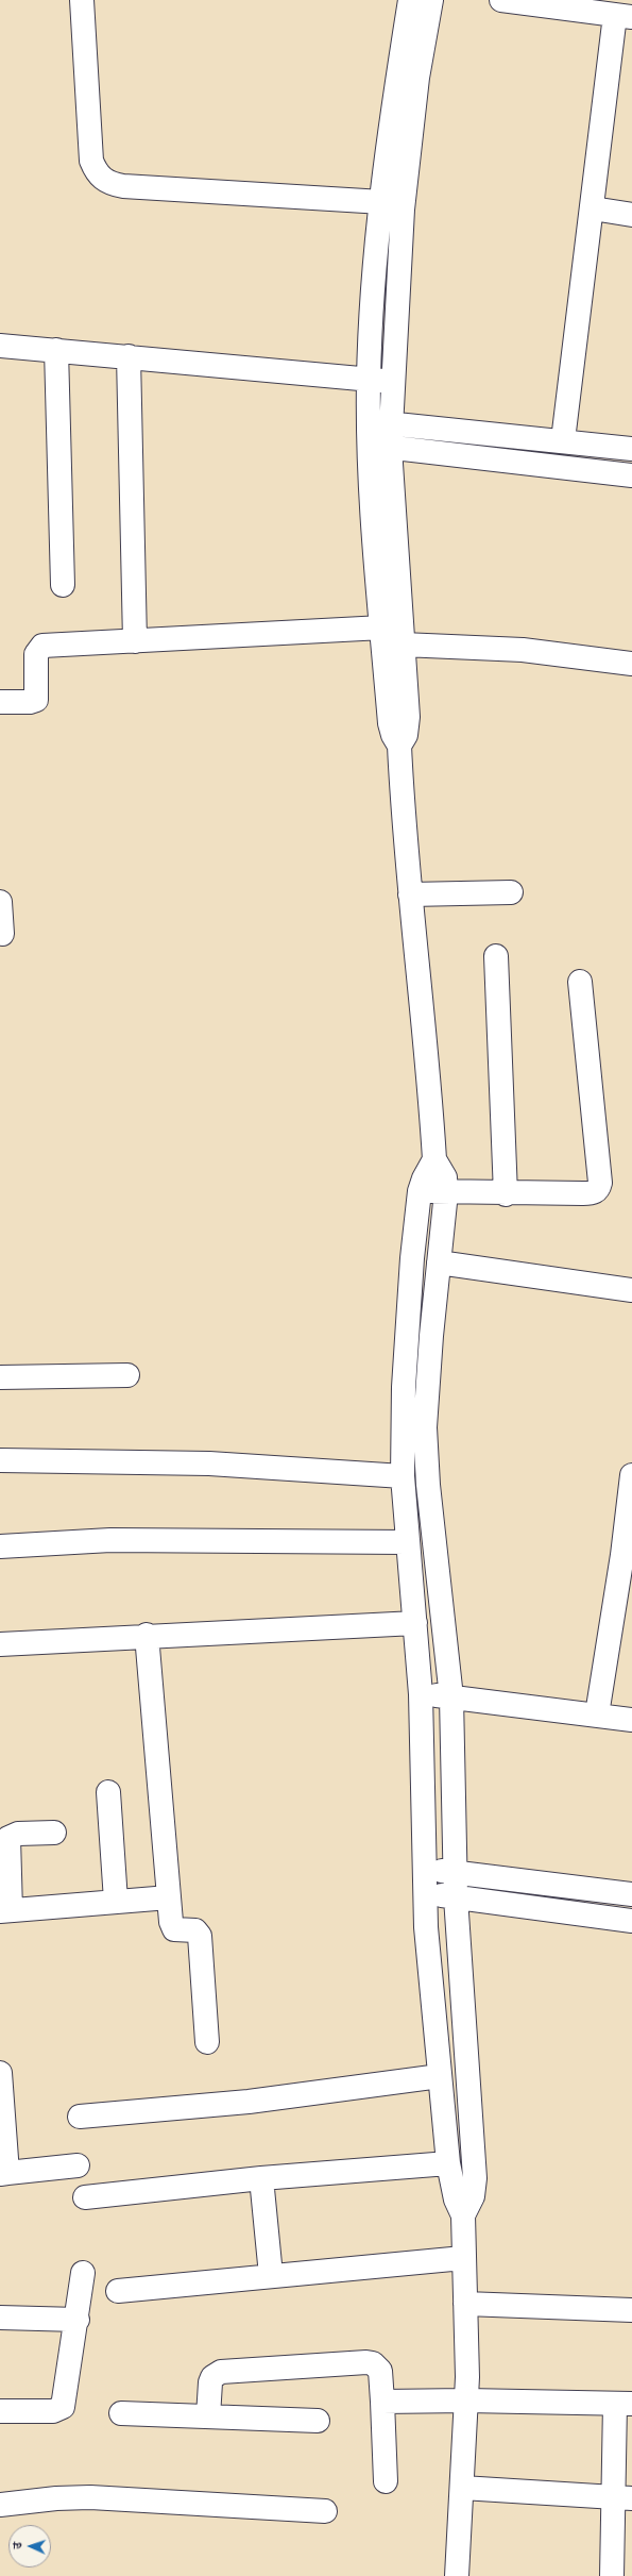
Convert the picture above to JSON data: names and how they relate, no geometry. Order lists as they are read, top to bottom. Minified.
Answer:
{"north":"left"}
